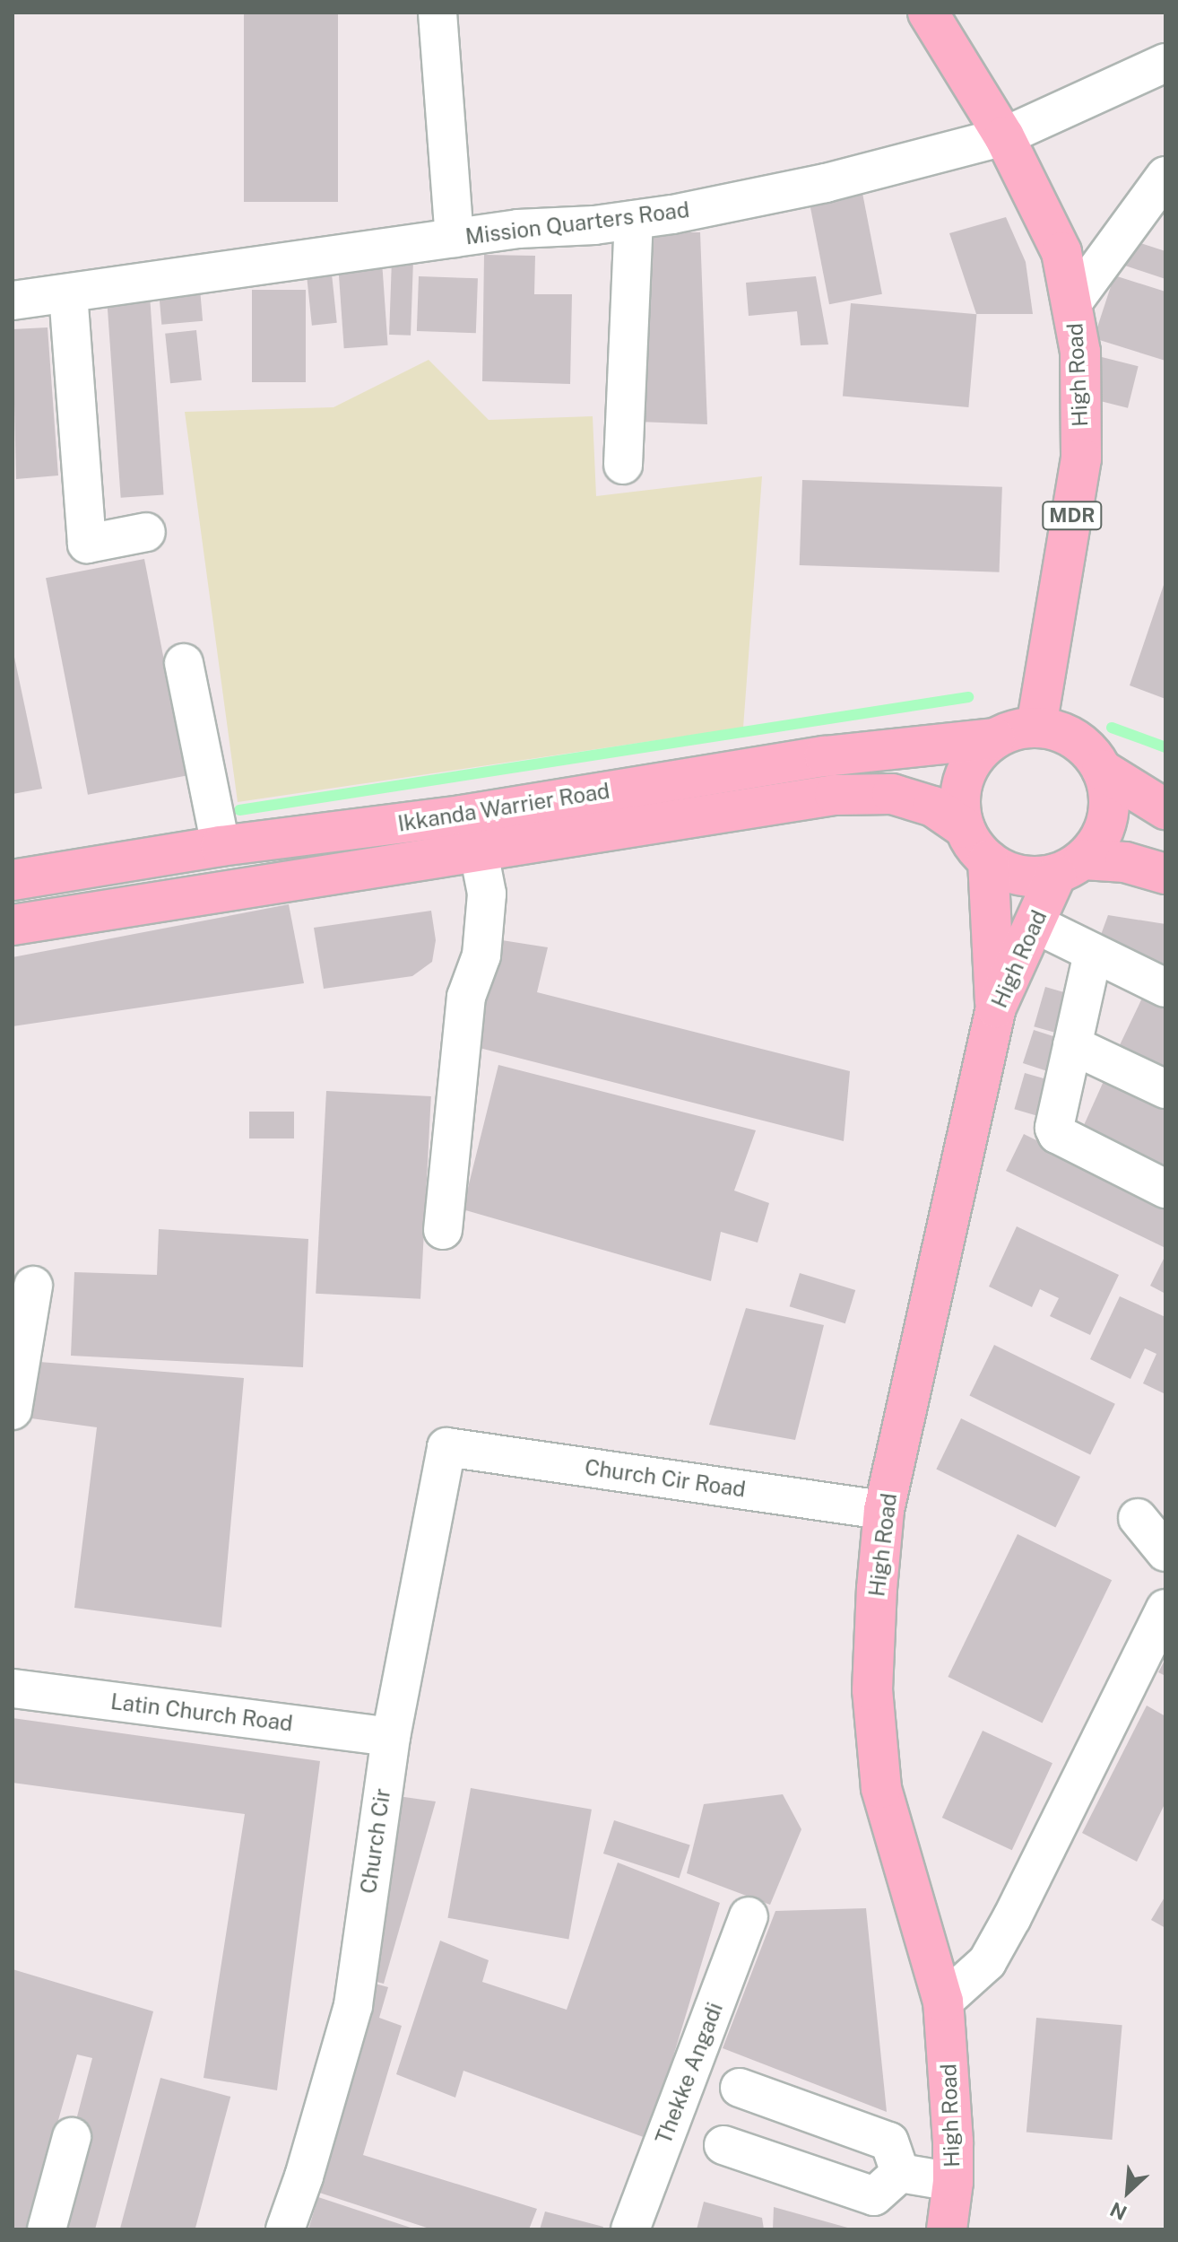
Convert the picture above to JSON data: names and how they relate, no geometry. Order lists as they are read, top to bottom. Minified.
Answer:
{"streets":{"main road":["High Road","MDR","Ikkanda Warrier Road"],"street":["Mission Quarters Road","Church Cir Road","Latin Church Road","Church Cir","Thekke Angadi"]},"crossings":[["Mission Quarters Road","High Road"],["High Road","Ikkanda Warrier Road"],["High Road","Church Cir Road"],["Church Cir Road","Church Cir"],["Latin Church Road","Church Cir"]],"north":"bottom left"}
